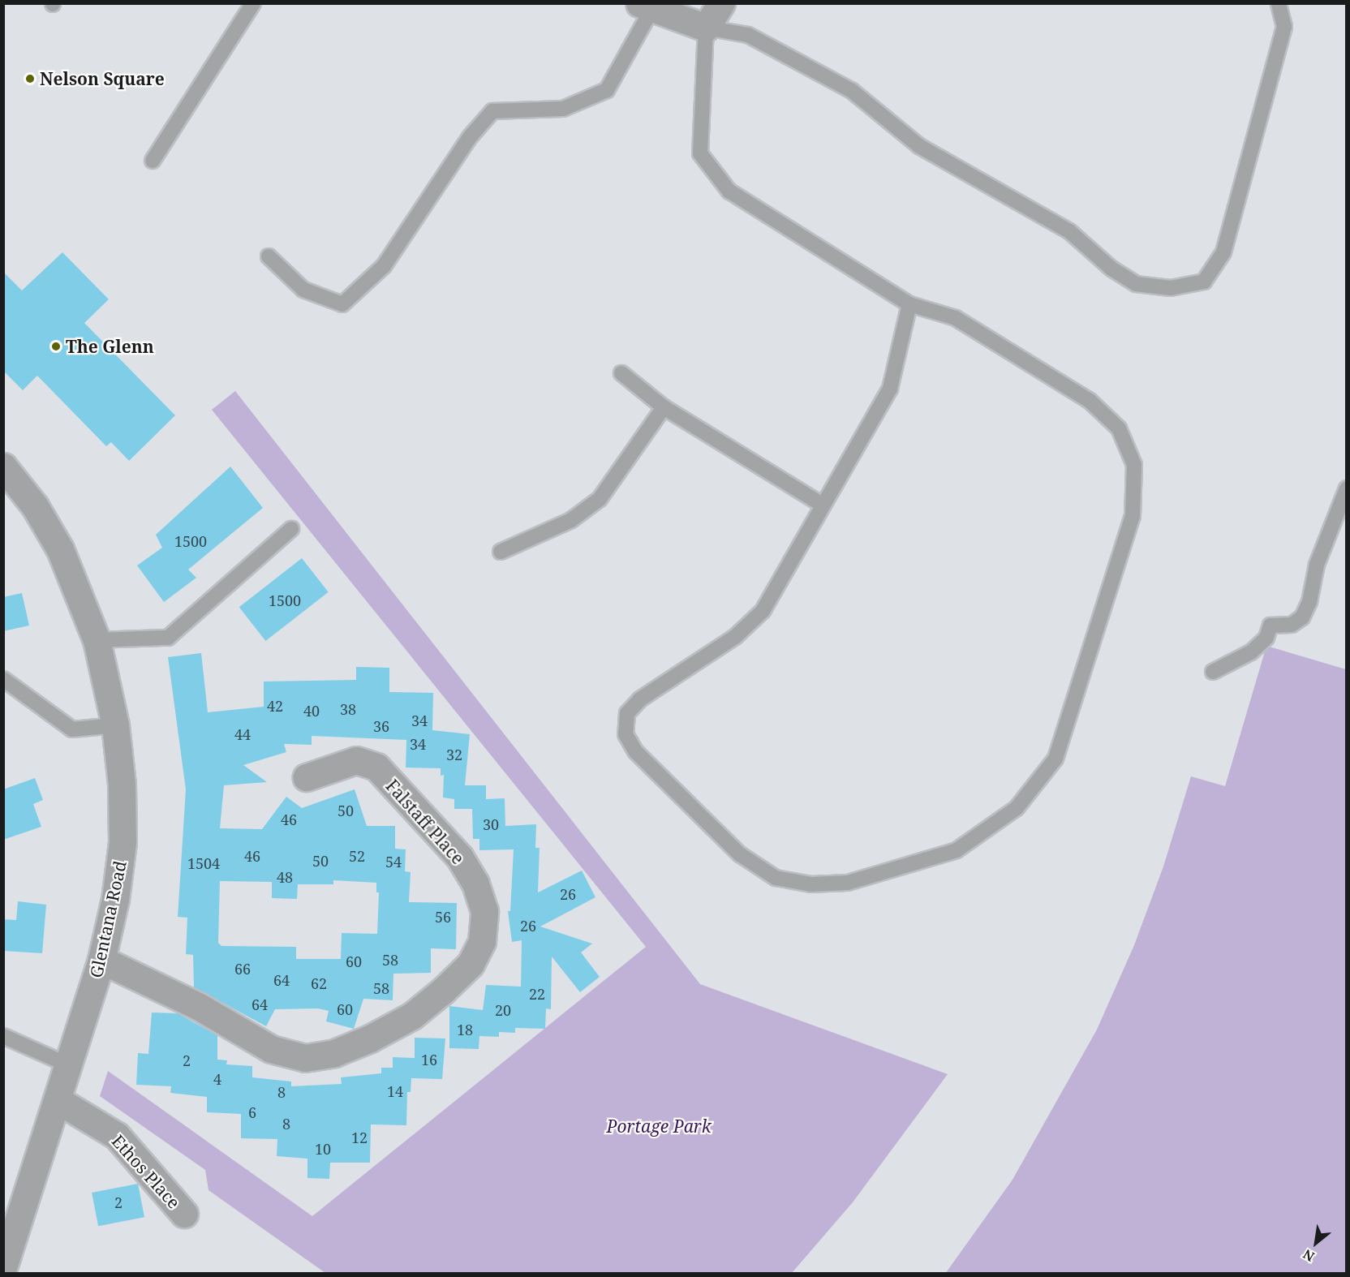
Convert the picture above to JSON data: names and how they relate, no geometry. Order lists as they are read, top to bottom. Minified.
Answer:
{"streets":{"street":["Falstaff Place","Glentana Road","Ethos Place"]},"crossings":[["Falstaff Place","Glentana Road"],["Glentana Road","Ethos Place"]],"parks":["Portage Park"],"places":["Nelson Square","The Glenn"],"house_numbers":["1500","1500","42","38","40","34","36","44","34","32","50","46","30","46","52","50","54","1504","48","26","56","26","58","60","66","64","62","58","22","64","60","20","18","16","2","4","14","8","6","8","12","10","2"],"north":"bottom left"}
